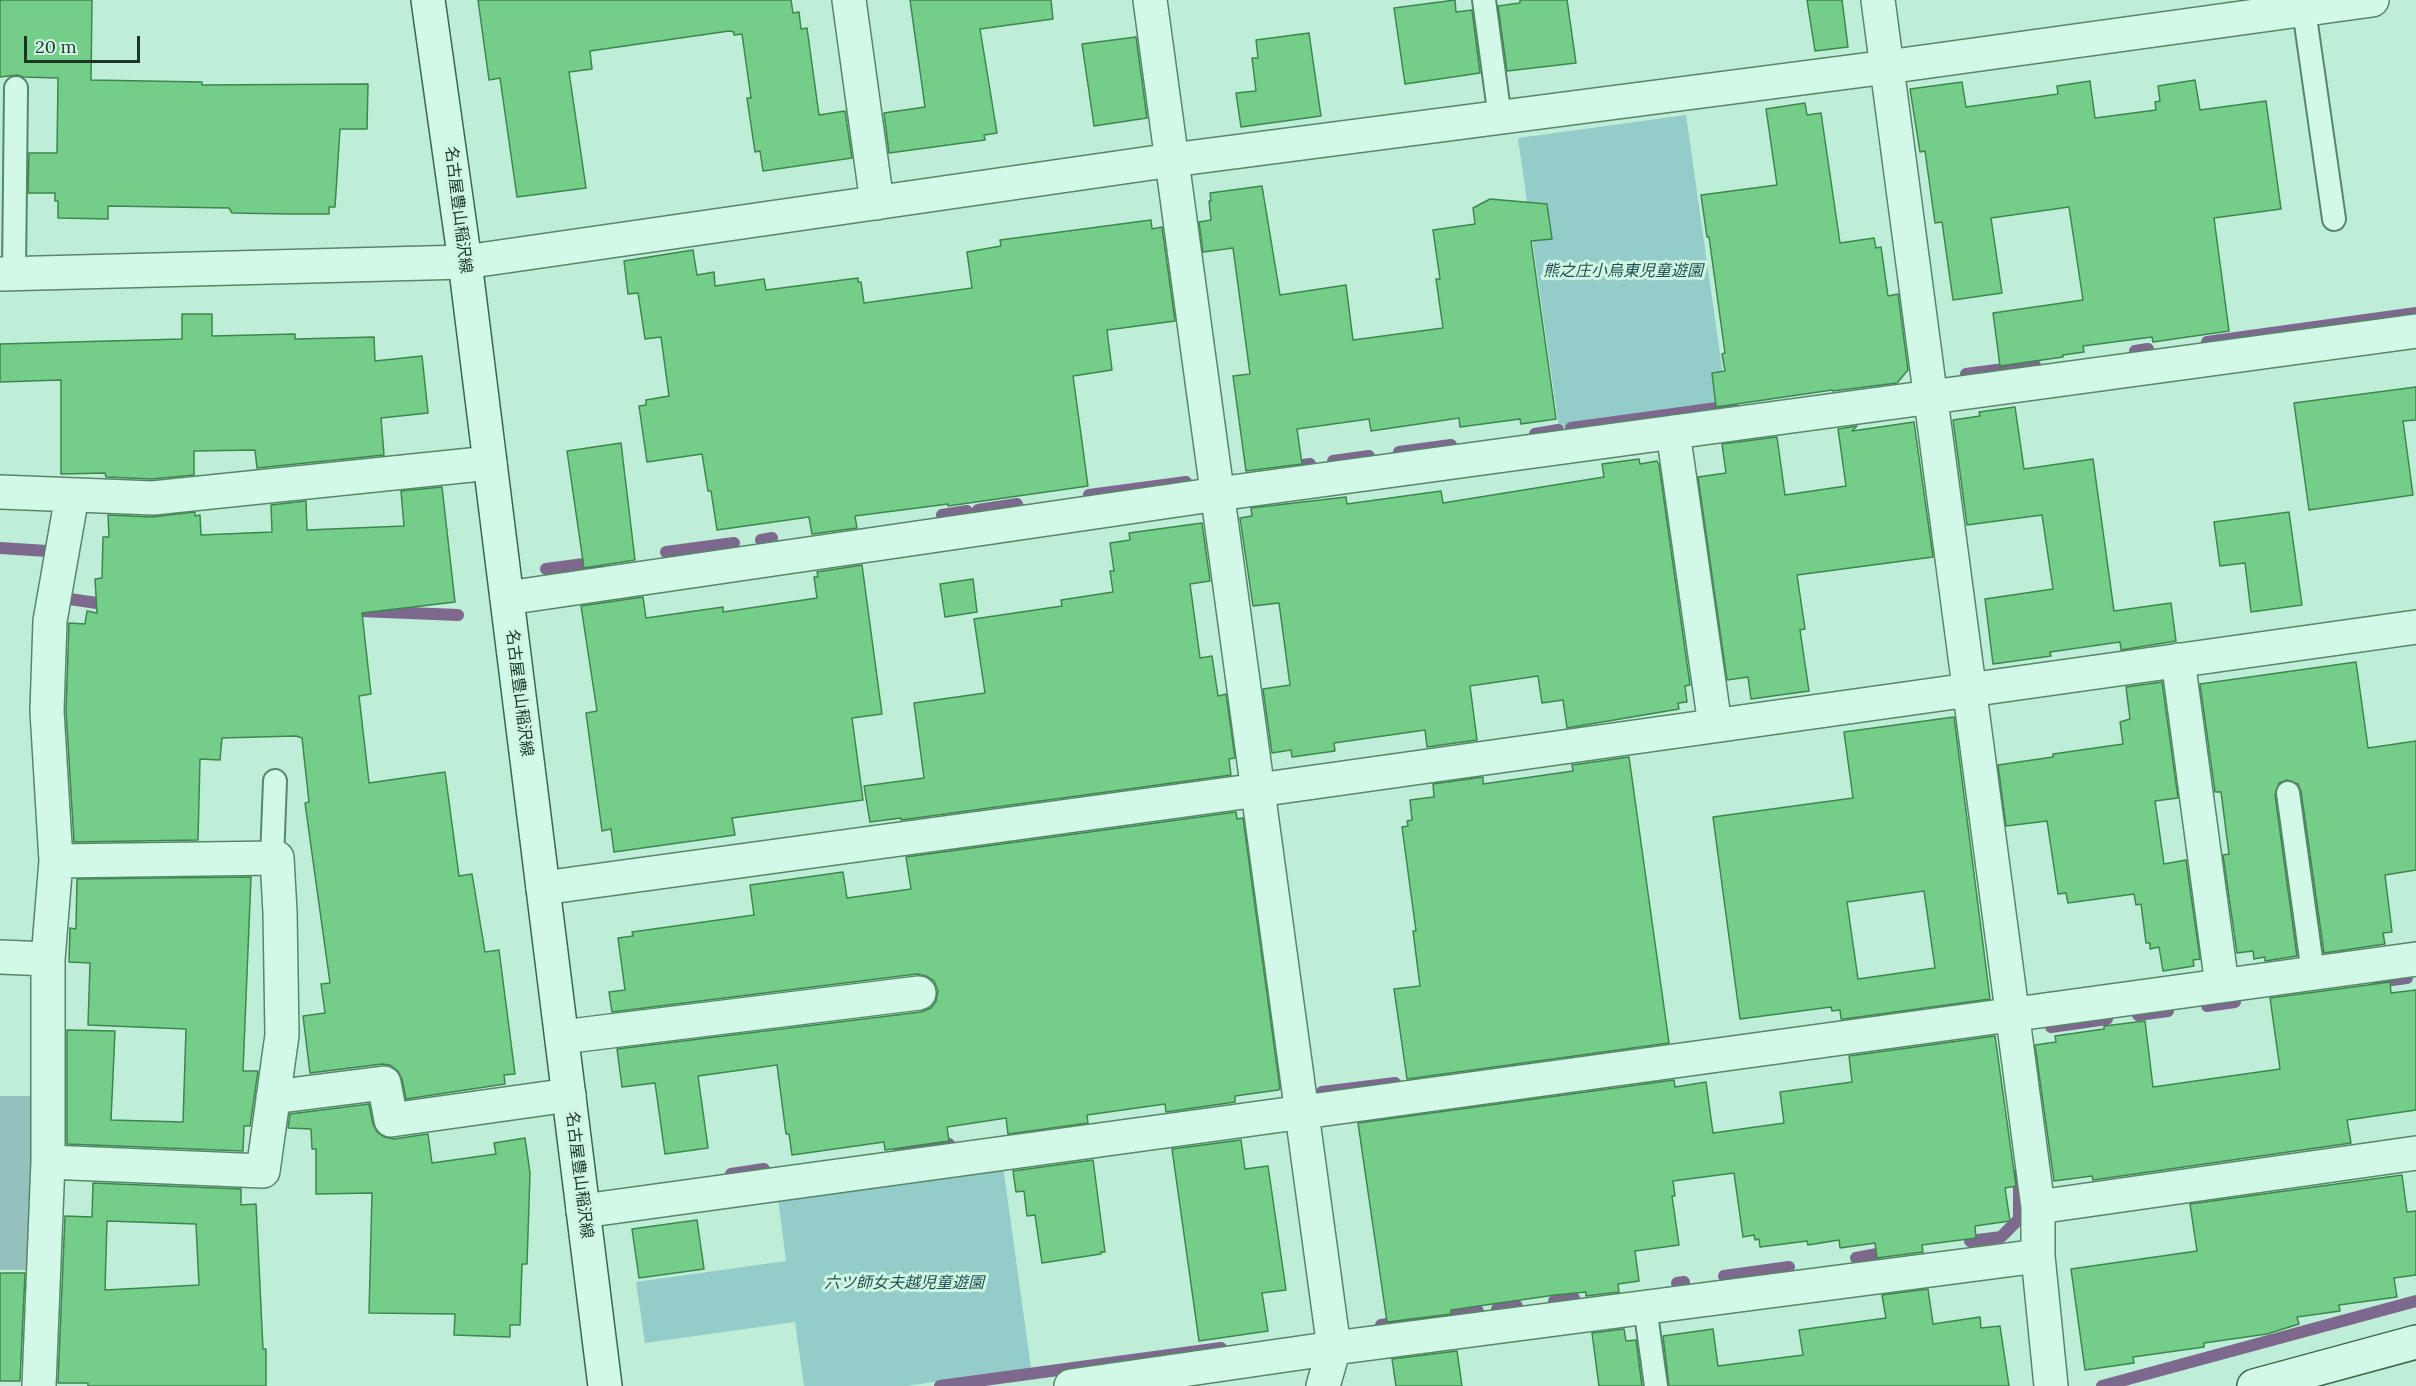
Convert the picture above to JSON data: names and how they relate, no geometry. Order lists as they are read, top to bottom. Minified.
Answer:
{"streets":{"street":["名古屋豊山稲沢線"]},"parks":["熊之庄小烏東児童遊園","六ツ師女夫越児童遊園"],"scale_bar":"20 m"}
